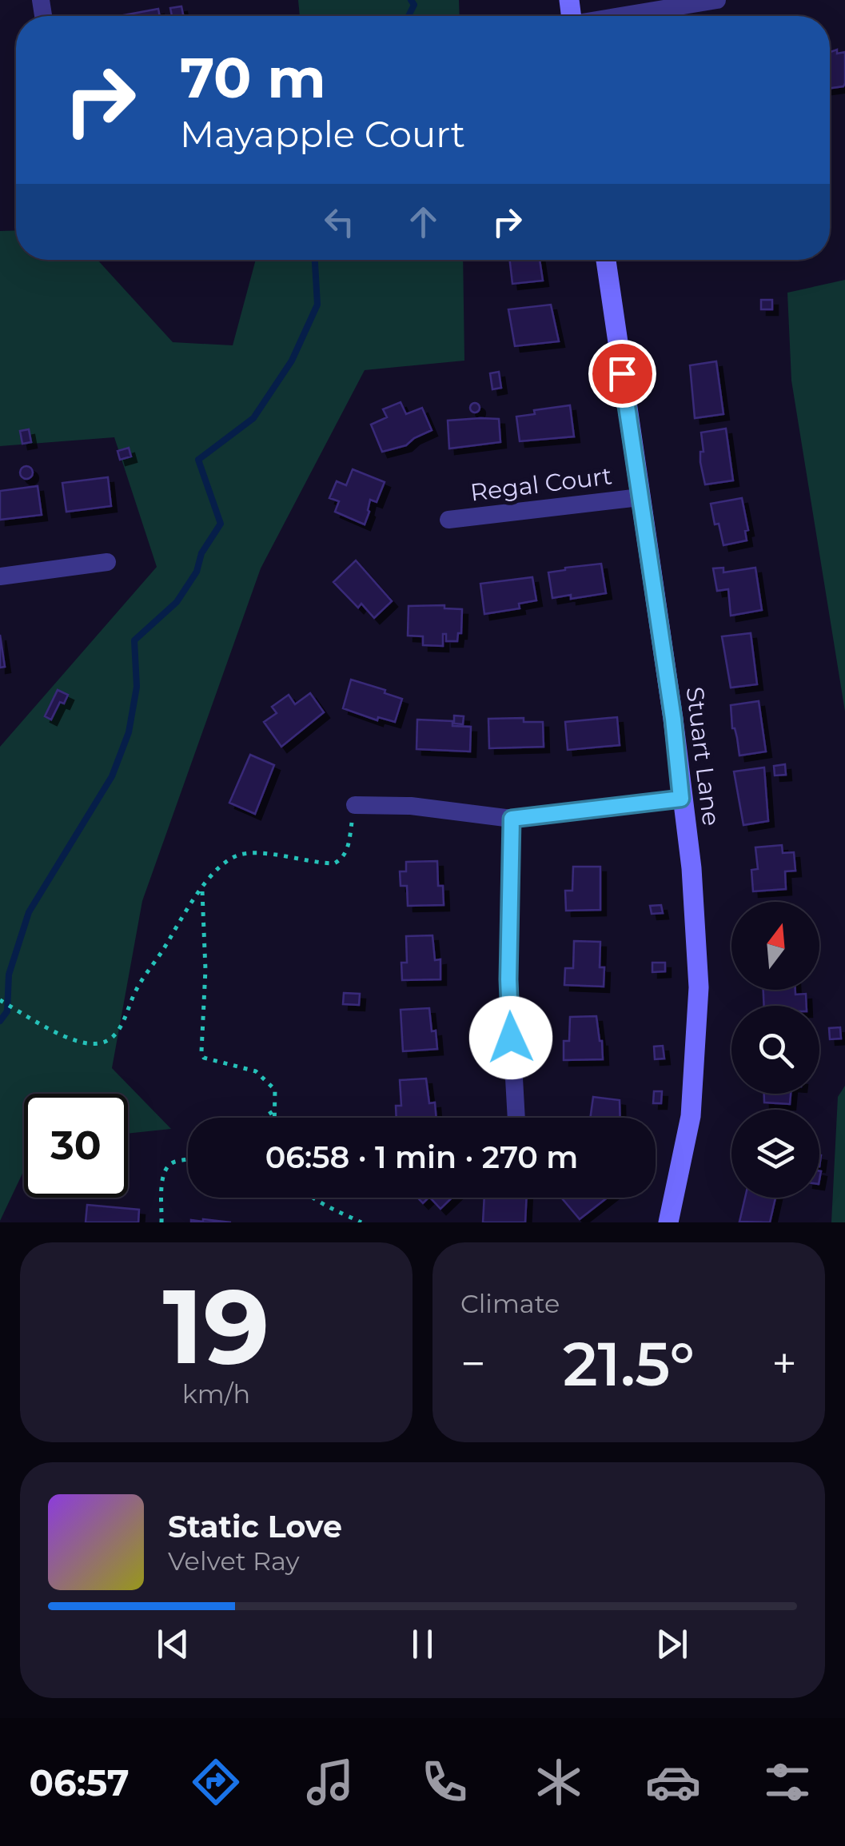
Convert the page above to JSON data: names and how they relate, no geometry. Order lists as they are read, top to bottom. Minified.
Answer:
{"streets":{"street":["Regal Court","Stuart Lane"]},"crossings":[["Regal Court","Stuart Lane"]],"north":"top","page":{"turn":["70 m","Mayapple Court"],"limit":"30","trip":"06:58 · 1 min · 270 m","tile":[["19","km/h"],"Climate"],"heat":["−","21.5°","+"],"song":["Static Love","Velvet Ray"],"tabs":"06:57"}}
